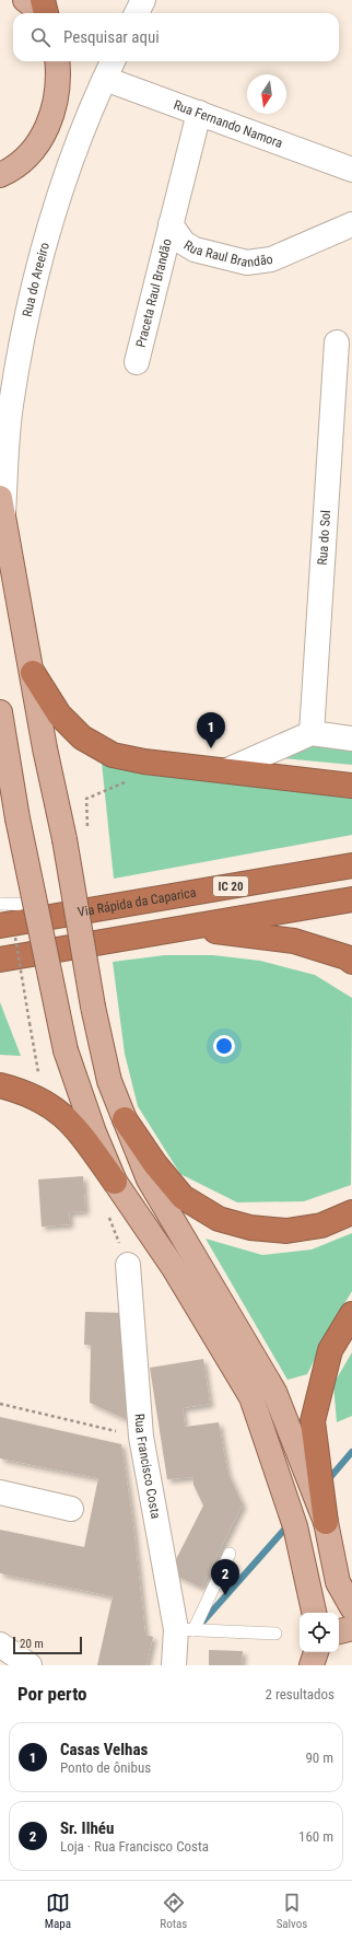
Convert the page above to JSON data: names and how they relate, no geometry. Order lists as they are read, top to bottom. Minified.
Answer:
{"streets":{"highway":["IC 20","Via Rápida da Caparica"],"street":["Rua Fernando Namora","Rua Raul Brandão","Rua do Areeiro","Praceta Raul Brandão","Rua do Sol","Rua Francisco Costa"]},"crossings":[["Rua Fernando Namora","Rua Raul Brandão"],["Rua Fernando Namora","Rua do Areeiro"],["Rua Raul Brandão","Praceta Raul Brandão"]],"scale_bar":"20 m","north":"bottom","page":{"search":"Pesquisar aqui","pins":["1","2"],"scale":"20 m","heading":["Por perto","2 resultados"],"list":[{"mark":"1","name":"Casas Velhas","note":"Ponto de ônibus","value":"90 m"},{"mark":"2","name":"Sr. Ilhéu","note":"Loja · Rua Francisco Costa","value":"160 m"}],"nav":["Mapa","Rotas","Salvos"]}}
